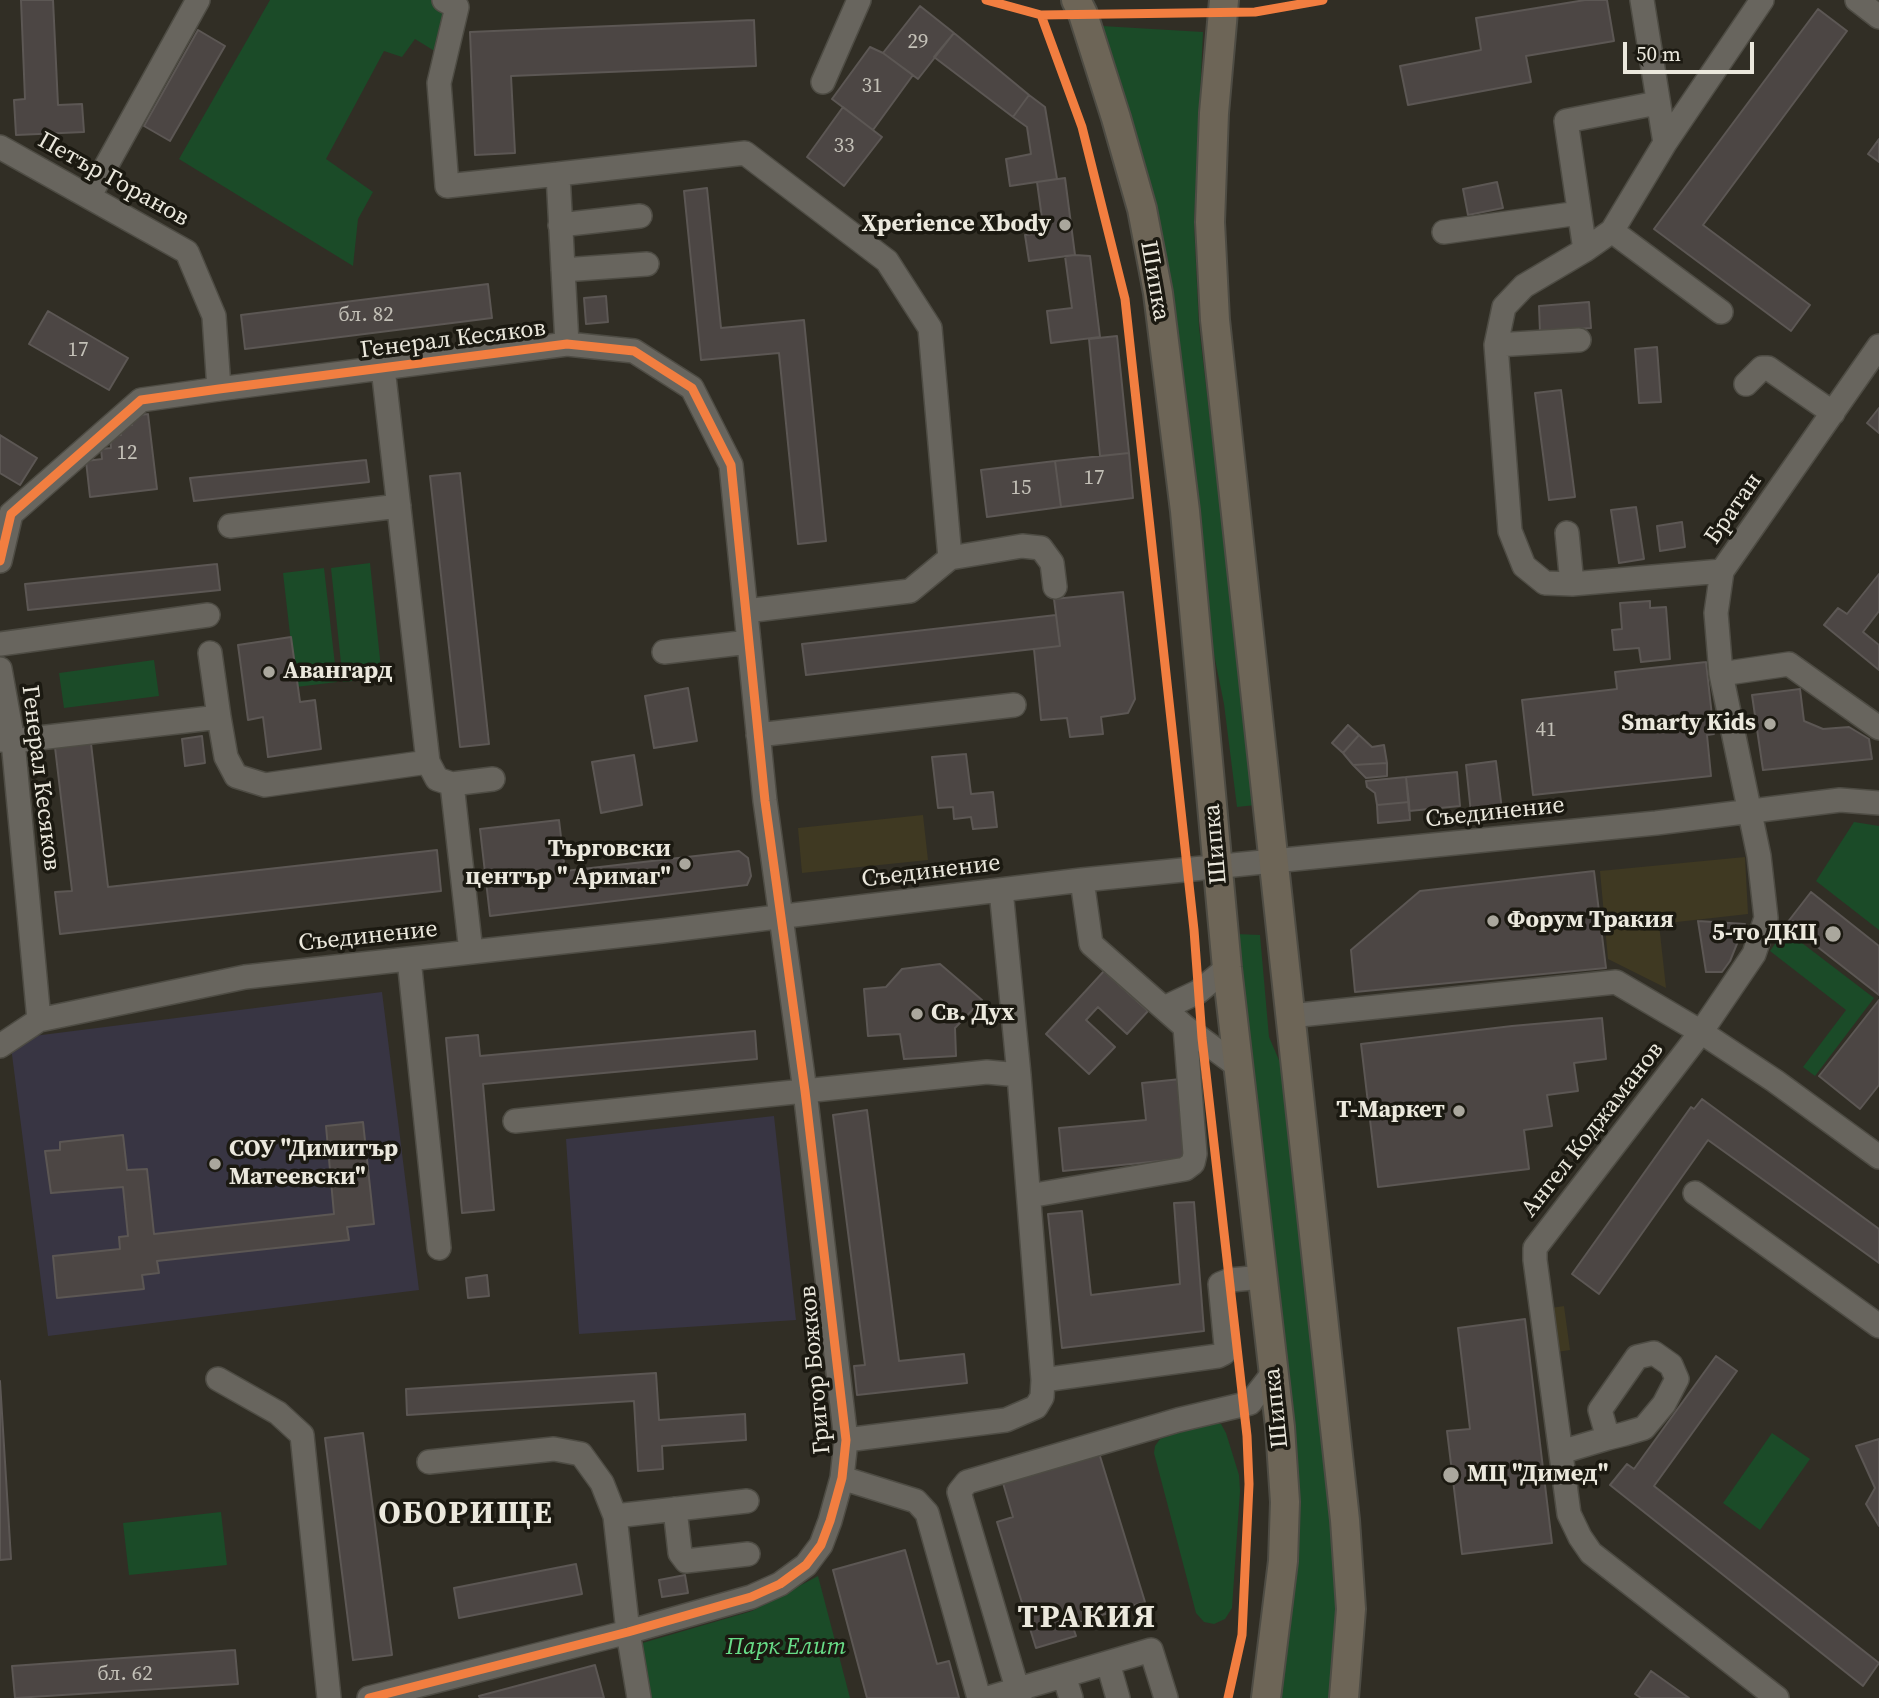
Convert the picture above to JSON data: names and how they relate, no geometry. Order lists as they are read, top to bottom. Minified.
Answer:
{"streets":{"main road":["Шипка"],"street":["Петър Горанов","Генерал Кесяков","Братан","Съединение","Ангел Коджаманов","Григор Божков"]},"crossings":[["Петър Горанов","Генерал Кесяков"],["Шипка","Съединение"],["Генерал Кесяков","Съединение"],["Генерал Кесяков","Григор Божков"],["Братан","Съединение"],["Братан","Ангел Коджаманов"],["Съединение","Ангел Коджаманов"],["Съединение","Григор Божков"]],"districts":["ОБОРИЩЕ","ТРАКИЯ"],"parks":["Парк Елит"],"places":["Xperience Xbody","Авангард","Smarty Kids","Търговски център \" Аримаг\"","Форум Тракия","5-то ДКЦ","Св. Дух","Т-Маркет","СОУ \"Димитър Матеевски\"","МЦ \"Димед\""],"house_numbers":["29","31","33","бл. 82","17","12","17","15","41","бл. 62"],"scale_bar":"50 m"}
